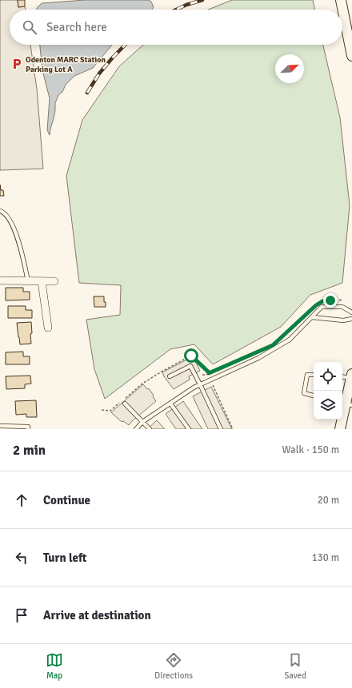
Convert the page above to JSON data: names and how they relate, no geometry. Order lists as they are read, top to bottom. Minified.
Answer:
{"places":{"parking":["Odenton MARC Station Parking Lot A"]},"north":"top right","page":{"search":"Search here","heading":["2 min","Walk · 150 m"],"list":[["Continue","20 m"],["Turn left","130 m"],"Arrive at destination"],"nav":["Map","Directions","Saved"]}}
